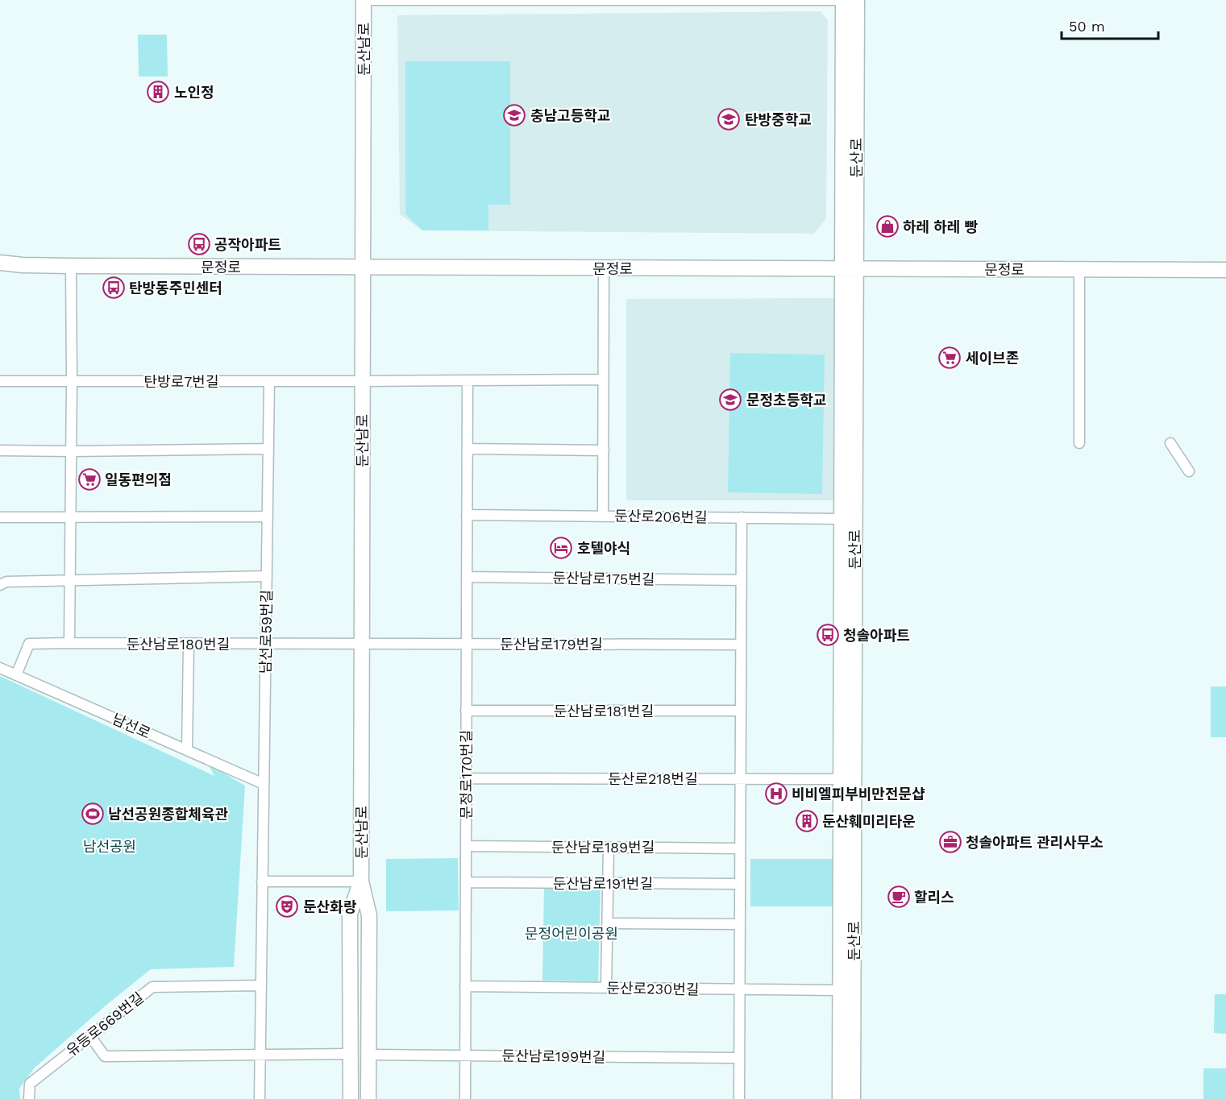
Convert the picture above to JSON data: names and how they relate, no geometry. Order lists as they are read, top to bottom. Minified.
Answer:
{"streets":{"main road":["둔산남로","둔산로","문정로"],"street":["탄방로7번길","둔산로206번길","둔산남로175번길","남선로59번길","둔산남로180번길","둔산남로179번길","둔산남로181번길","남선로","문정로170번길","둔산로218번길","둔산남로189번길","둔산남로191번길","둔산로230번길","유등로669번길","둔산남로199번길"]},"crossings":[["둔산남로","문정로"],["둔산남로","탄방로7번길"],["둔산남로","둔산남로180번길"],["둔산남로","둔산남로179번길"],["둔산남로","둔산남로199번길"],["둔산로","문정로"],["둔산로","둔산로206번길"],["둔산로","둔산로218번길"],["둔산로","둔산로230번길"],["탄방로7번길","남선로59번길"],["탄방로7번길","문정로170번길"],["둔산로206번길","문정로170번길"],["둔산남로175번길","문정로170번길"],["남선로59번길","둔산남로180번길"],["남선로59번길","남선로"],["남선로59번길","유등로669번길"],["둔산남로180번길","둔산남로179번길"],["둔산남로180번길","남선로"],["둔산남로179번길","문정로170번길"],["둔산남로181번길","문정로170번길"],["문정로170번길","둔산로218번길"],["문정로170번길","둔산남로189번길"],["문정로170번길","둔산남로191번길"],["문정로170번길","둔산로230번길"],["문정로170번길","둔산남로199번길"]],"parks":["남선공원","문정어린이공원"],"places":{"building":["노인정","둔산훼미리타운"],"school or university":["충남고등학교","탄방중학교","문정초등학교"],"shop":["하레 하레 빵"],"bus stop":["공작아파트","탄방동주민센터","청솔아파트"],"supermarket":["세이브존","일동편의점"],"hotel":["호텔야식"],"hospital":["비비엘피부비만전문샵"],"sports":["남선공원종합체육관"],"office":["청솔아파트 관리사무소"],"cafe":["할리스"],"theatre":["둔산화랑"]},"scale_bar":"50 m"}
